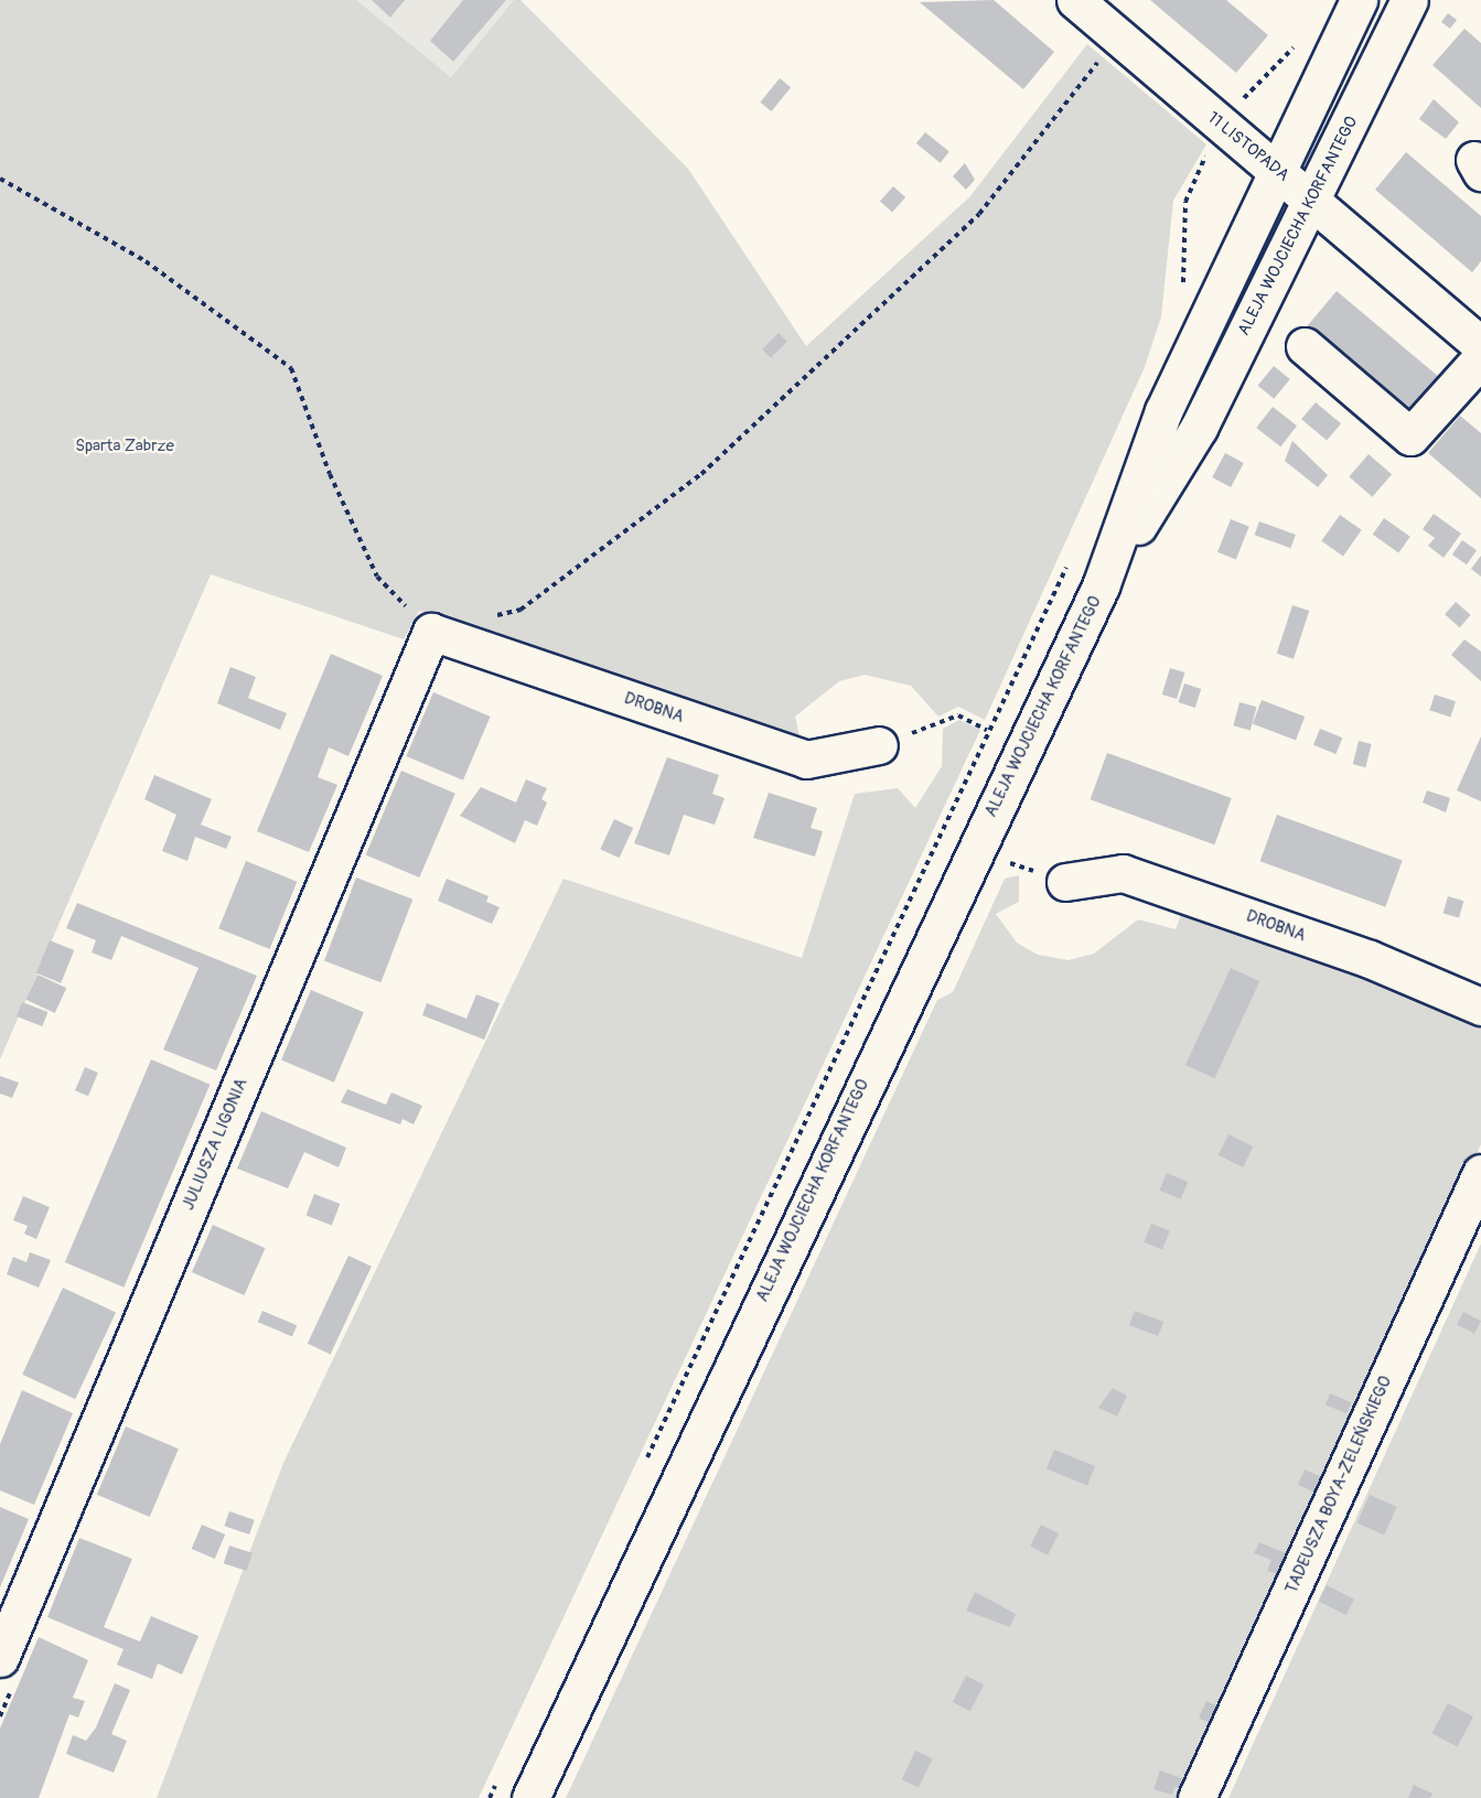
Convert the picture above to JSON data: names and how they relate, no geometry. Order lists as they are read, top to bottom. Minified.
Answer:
{"streets":{"street":["11 LISTOPADA","ALEJA WOJCIECHA KORFANTEGO","DROBNA","JULIUSZA LIGONIA","TADEUSZA BOYA-ŻELEŃSKIEGO"]},"crossings":[["11 LISTOPADA","ALEJA WOJCIECHA KORFANTEGO"],["DROBNA","JULIUSZA LIGONIA"]],"parks":["Sparta Zabrze"]}
